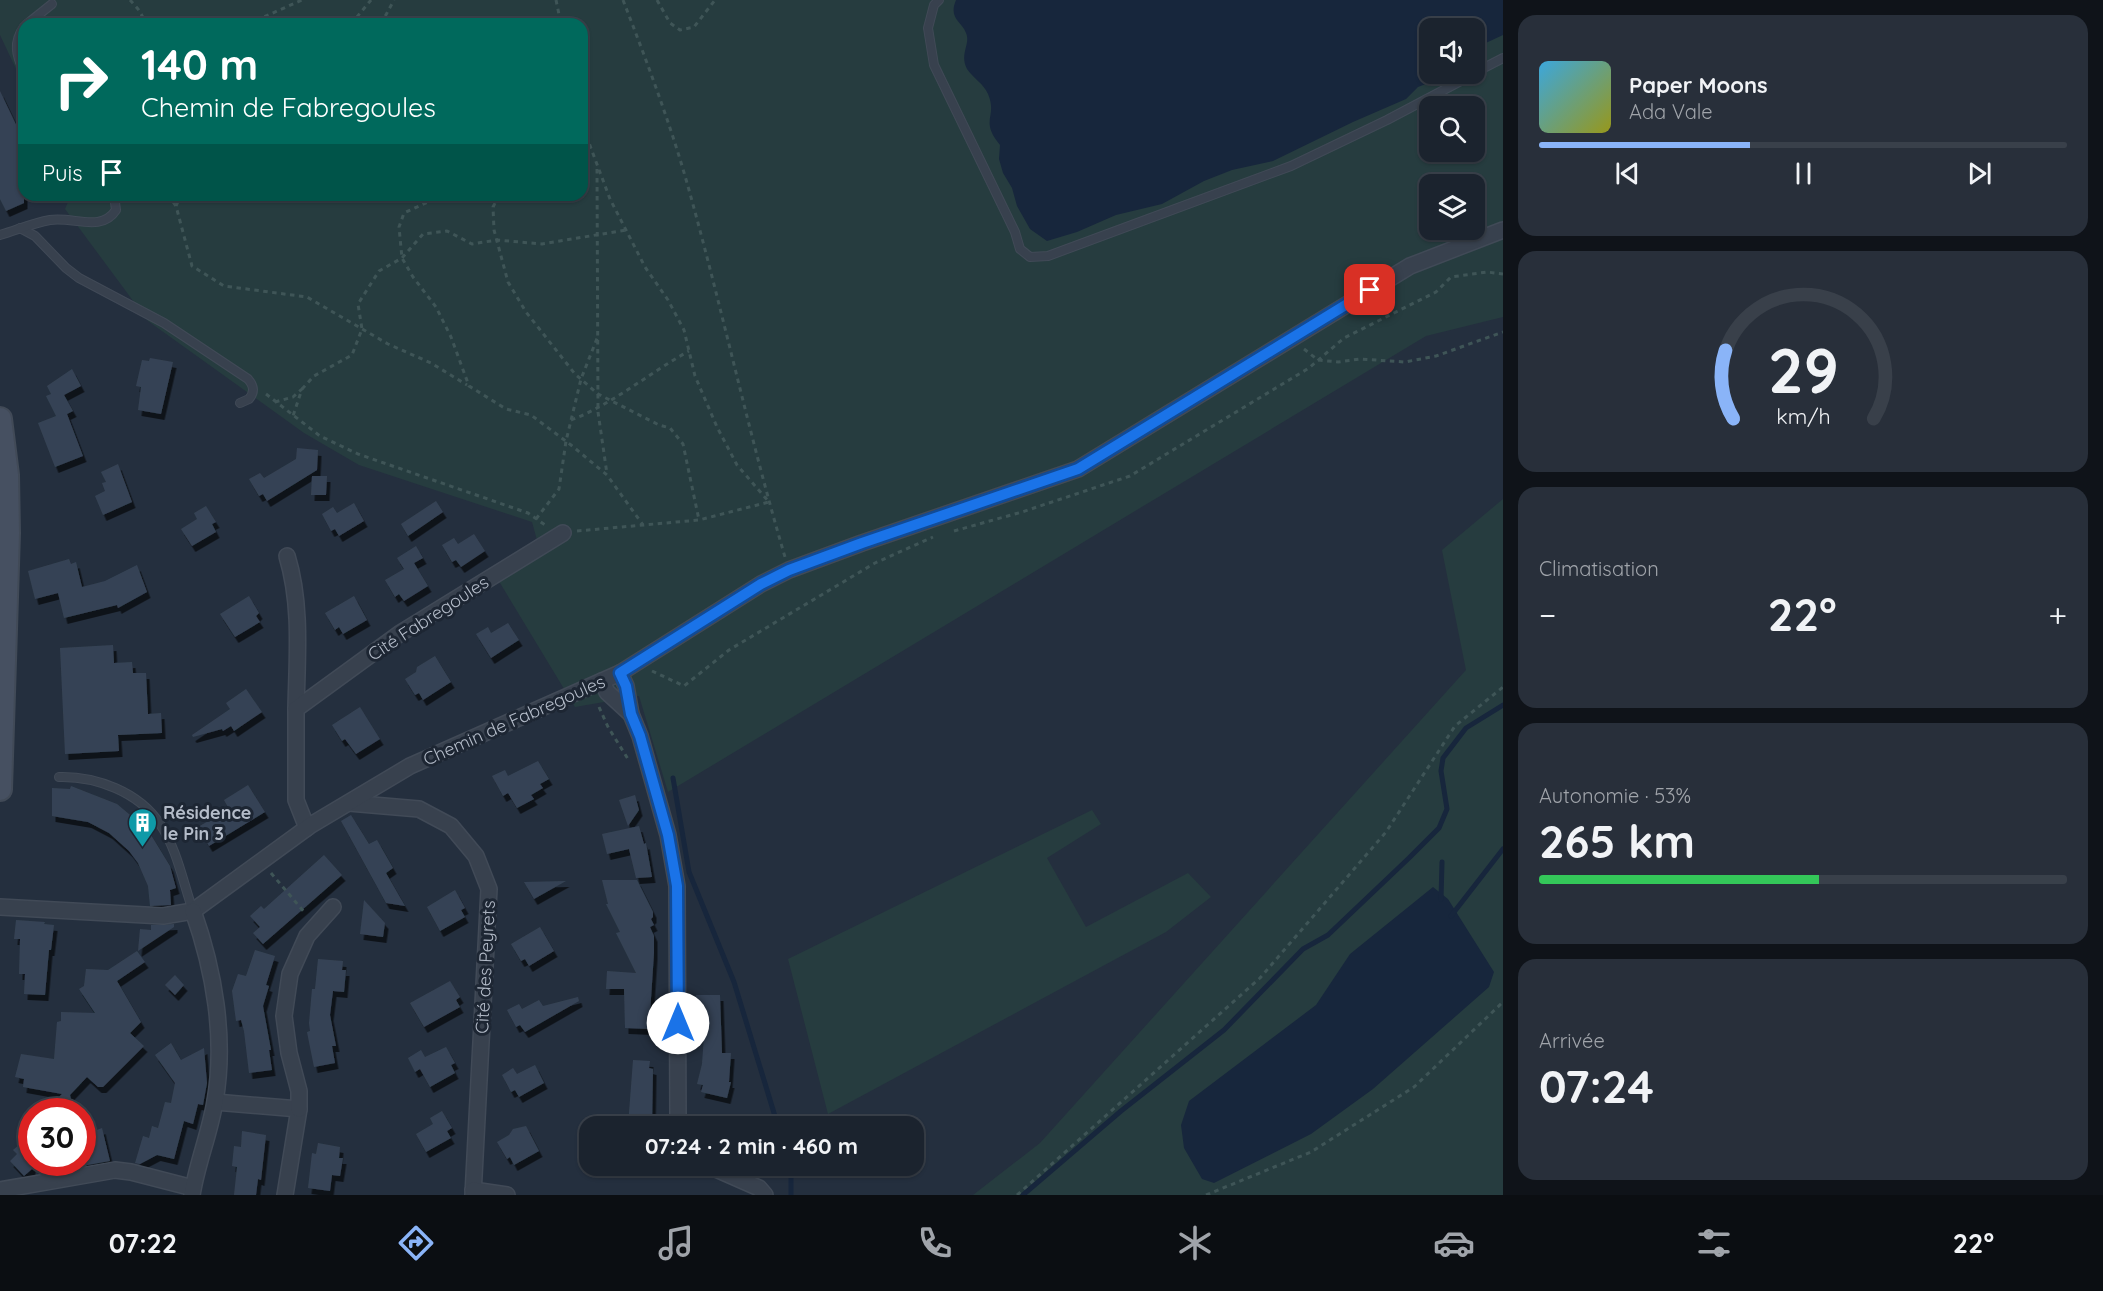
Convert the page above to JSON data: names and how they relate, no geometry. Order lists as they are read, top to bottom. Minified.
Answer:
{"streets":{"street":["Cité Fabregoules","Chemin de Fabregoules","Cité des Peyrets"]},"crossings":[["Chemin de Fabregoules","Cité des Peyrets"]],"places":{"building":["Résidence le Pin 3"]},"page":{"turn":["140 m","Chemin de Fabregoules"],"song":["Paper Moons","Ada Vale"],"then":"Puis","tile":["Climatisation",["Autonomie · 53%","265 km"],["Arrivée","07:24"]],"heat":["−","22°","+"],"limit":"30","trip":"07:24 · 2 min · 460 m","tabs":["07:22","22°"],"gauge":["29","km/h"]}}
